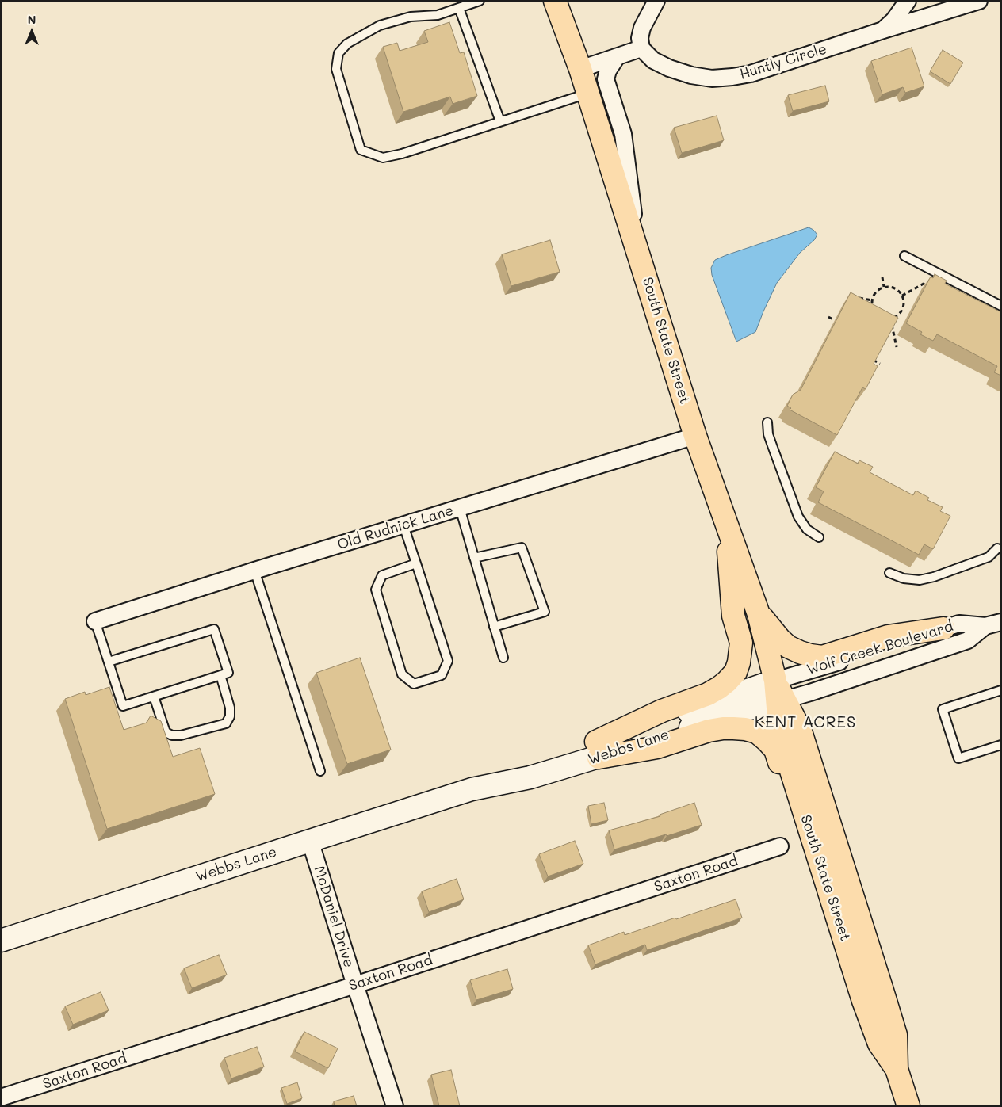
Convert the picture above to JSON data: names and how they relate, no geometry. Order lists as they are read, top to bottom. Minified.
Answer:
{"streets":{"main road":["South State Street"],"street":["Huntly Circle","Old Rudnick Lane","Wolf Creek Boulevard","Webbs Lane","Saxton Road","McDaniel Drive"]},"crossings":[["South State Street","Old Rudnick Lane"],["South State Street","Wolf Creek Boulevard"],["South State Street","Webbs Lane"],["Wolf Creek Boulevard","Webbs Lane"],["Webbs Lane","McDaniel Drive"],["Saxton Road","McDaniel Drive"]],"districts":["KENT ACRES"],"north":"top"}
